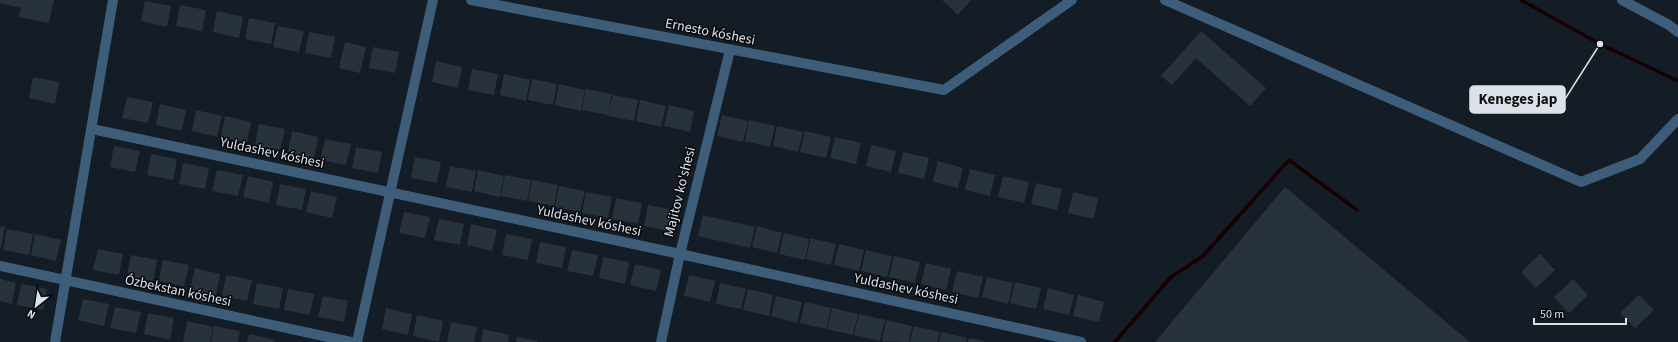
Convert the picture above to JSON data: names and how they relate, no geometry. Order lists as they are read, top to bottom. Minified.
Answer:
{"streets":{"street":["Ernesto kóshesi","Yuldashev kóshesi","Majitov ko'shesi","Ózbekstan kóshesi"]},"crossings":[["Ernesto kóshesi","Majitov ko'shesi"],["Yuldashev kóshesi","Majitov ko'shesi"]],"places":["Keneges jap"],"scale_bar":"50 m","north":"bottom left"}
